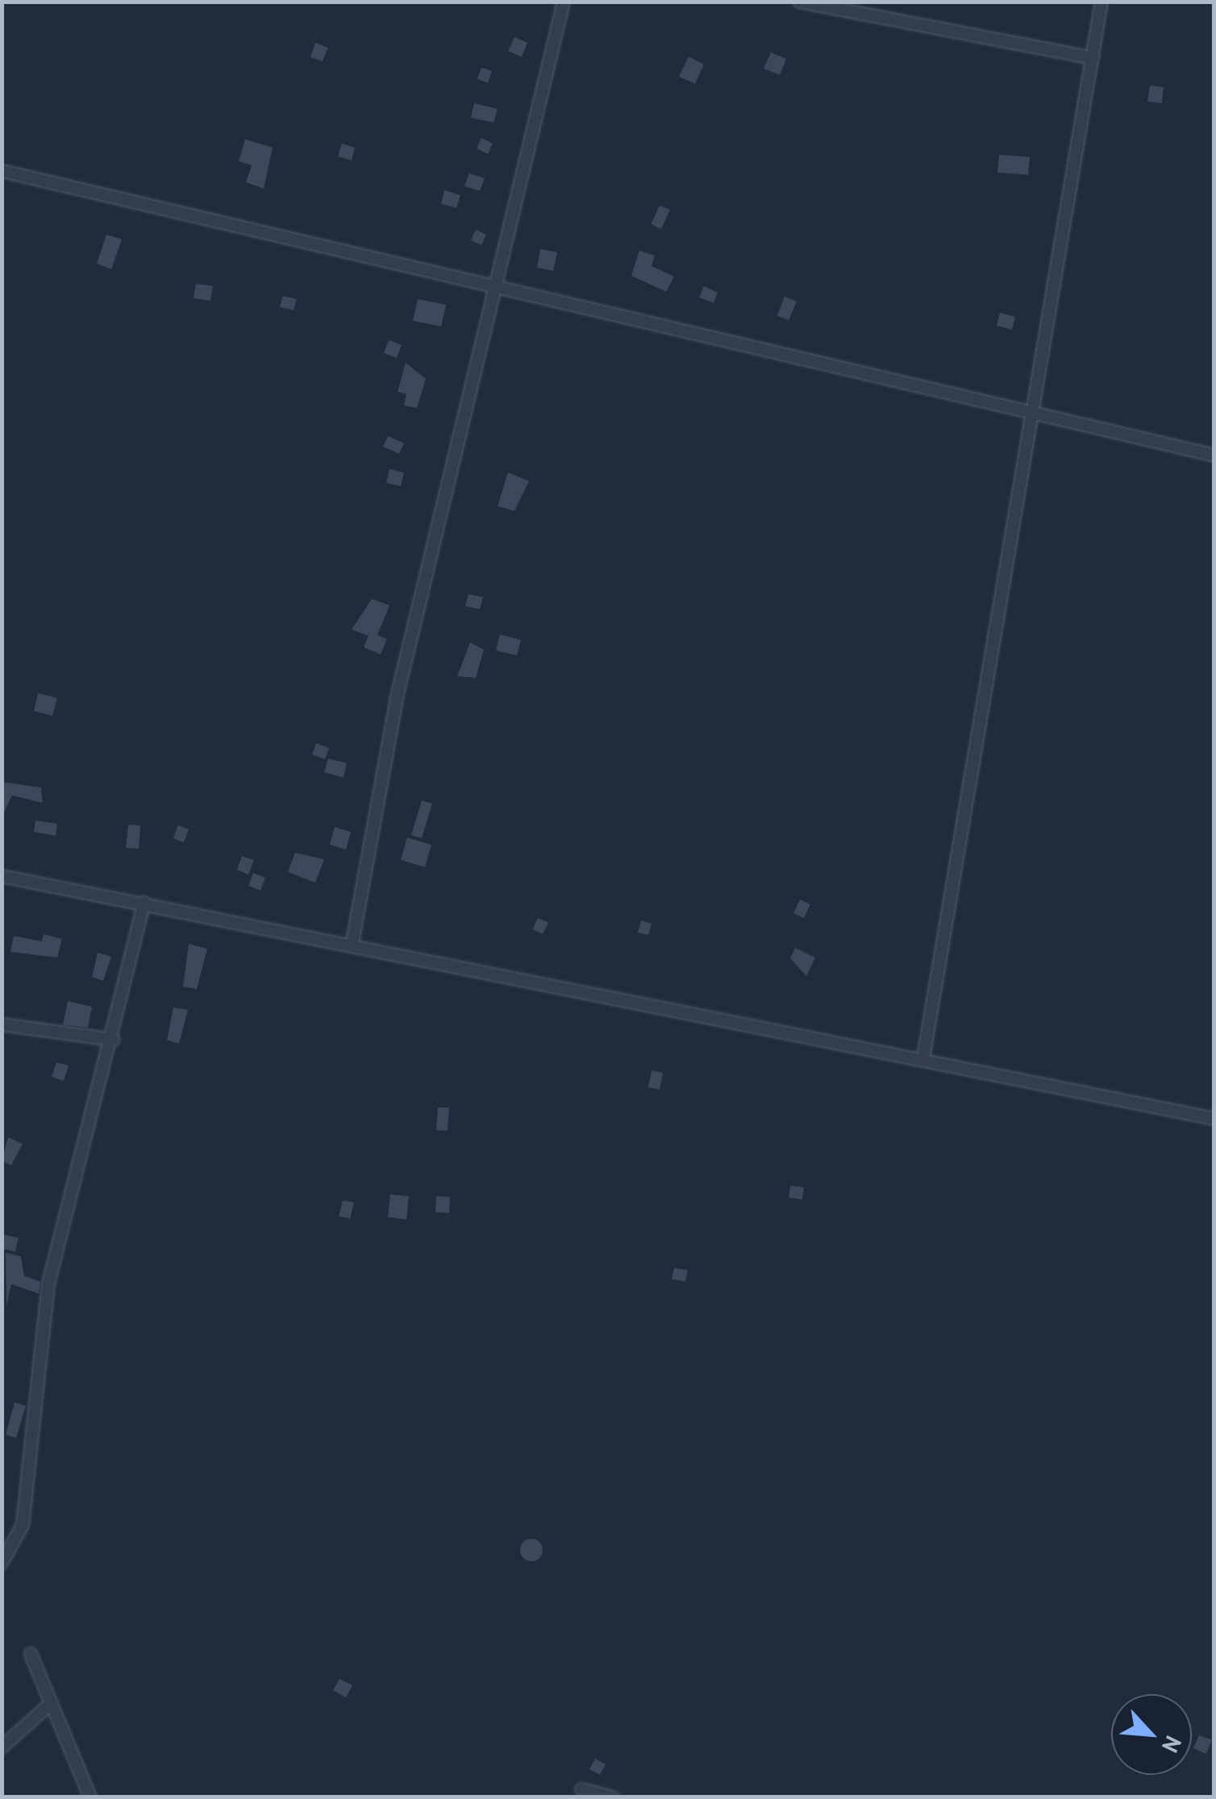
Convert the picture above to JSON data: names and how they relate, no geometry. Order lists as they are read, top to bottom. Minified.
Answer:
{"north":"bottom right"}
